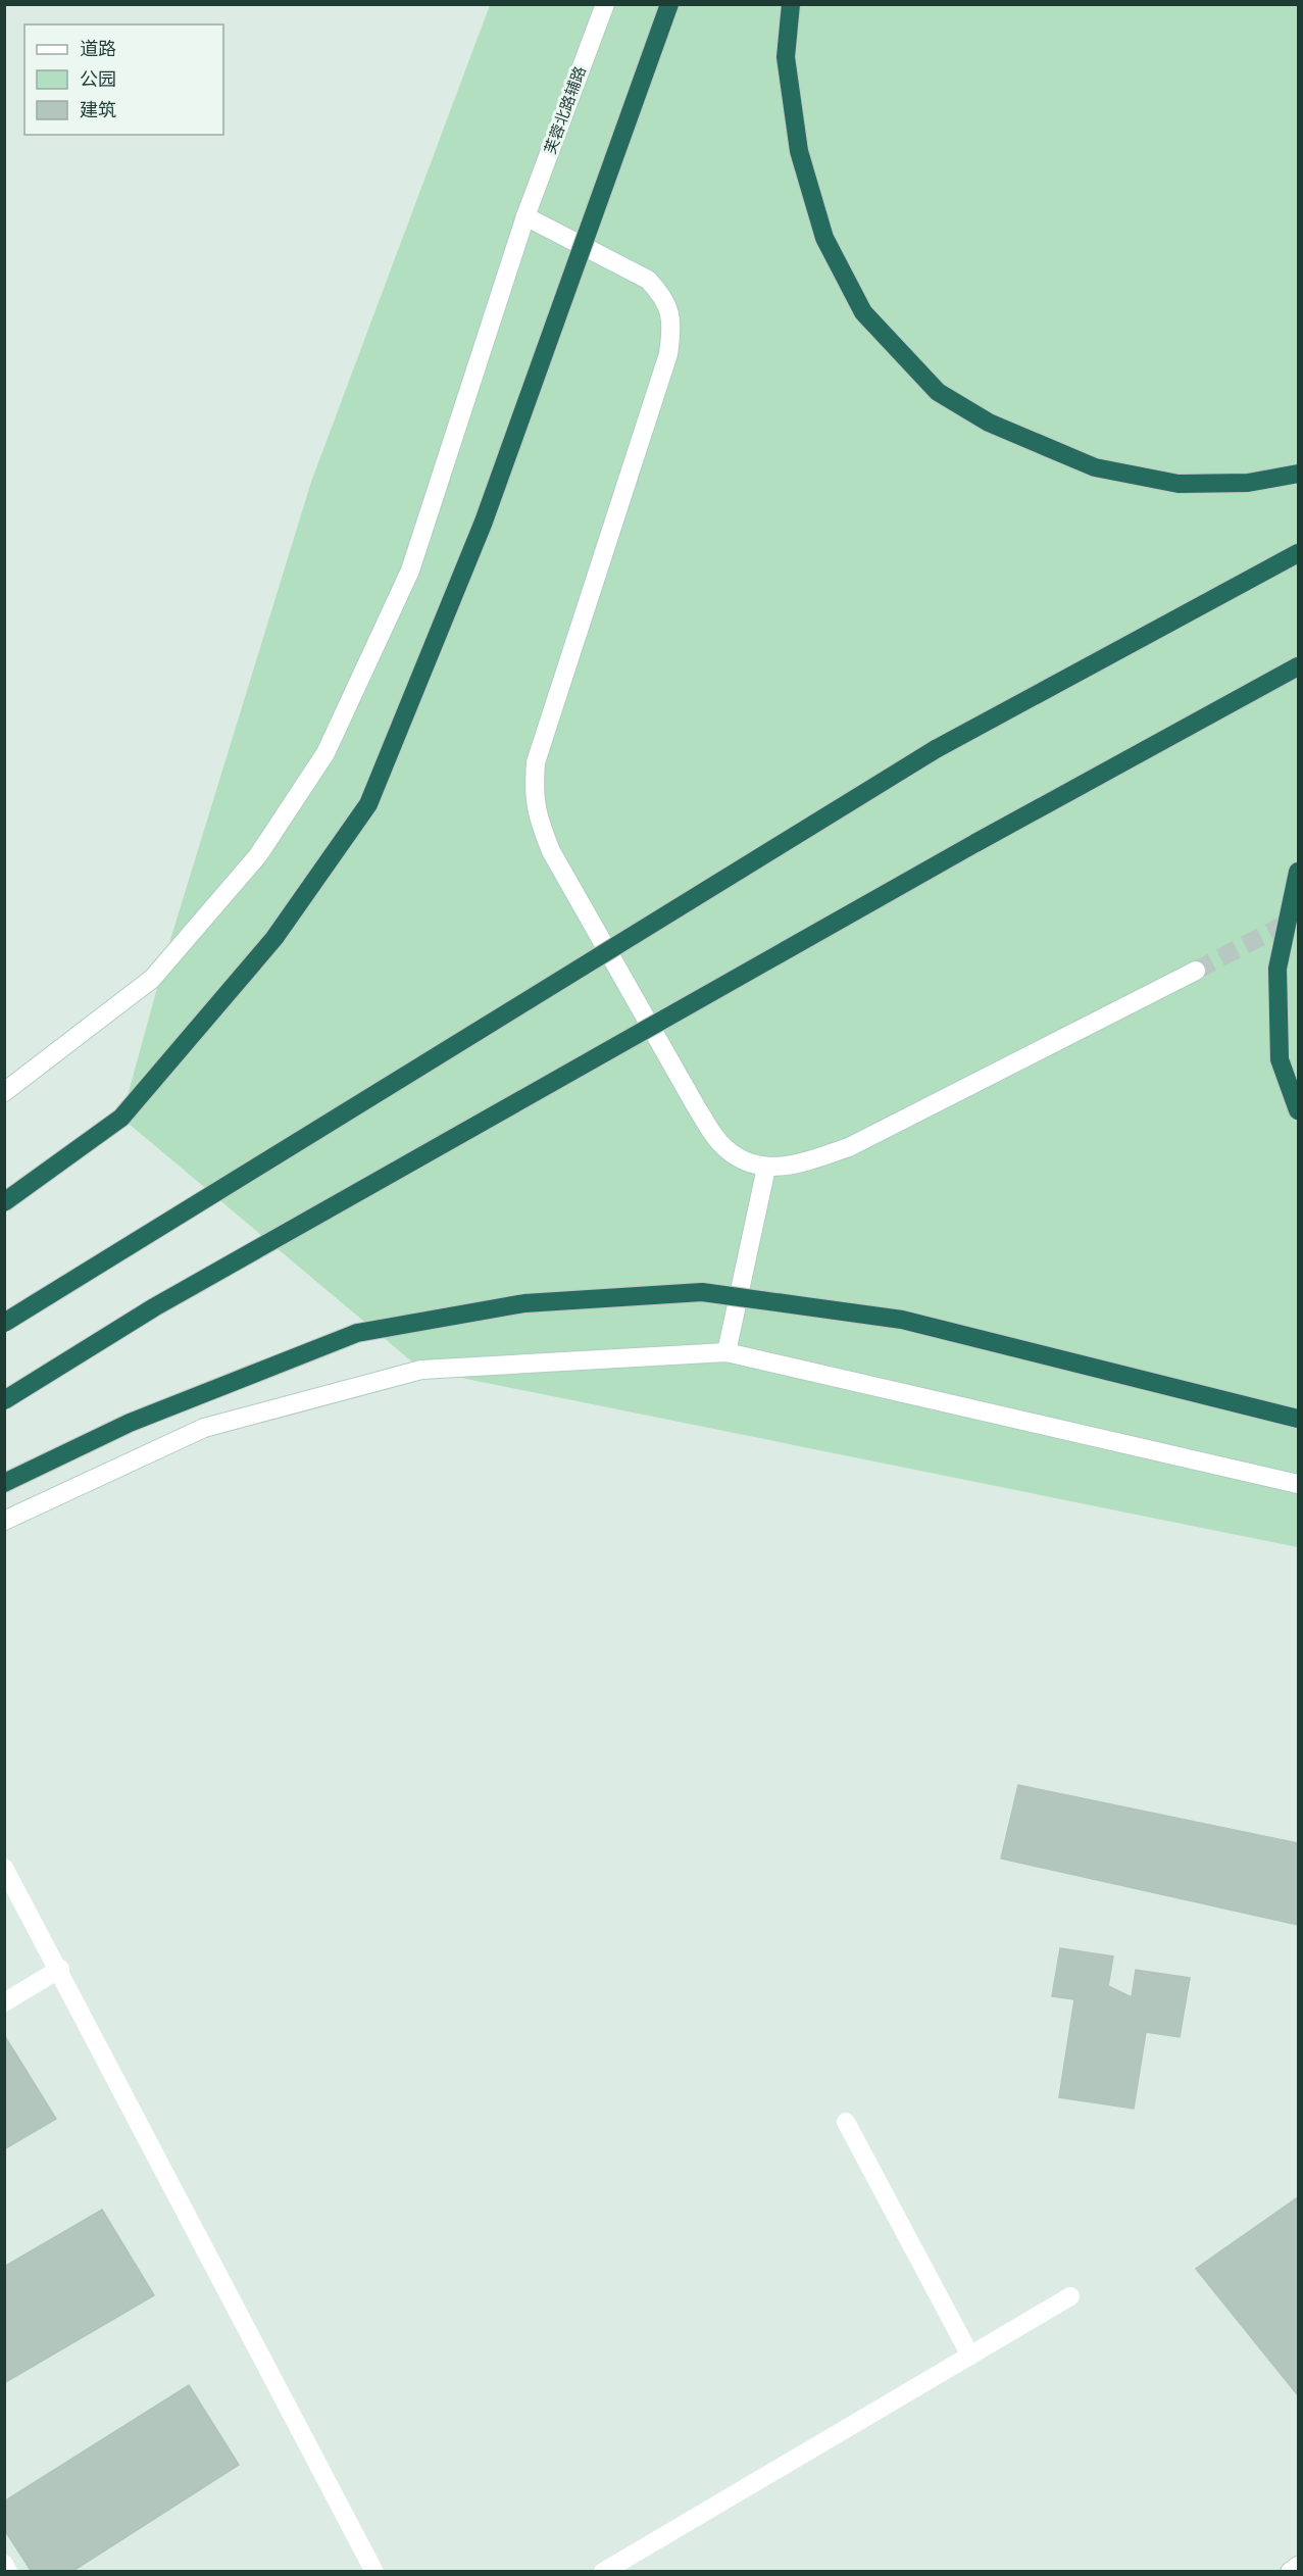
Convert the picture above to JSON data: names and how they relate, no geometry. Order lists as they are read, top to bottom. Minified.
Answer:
{"streets":{"street":["芙蓉北路辅路"]},"legend":["道路","公园","建筑"]}
